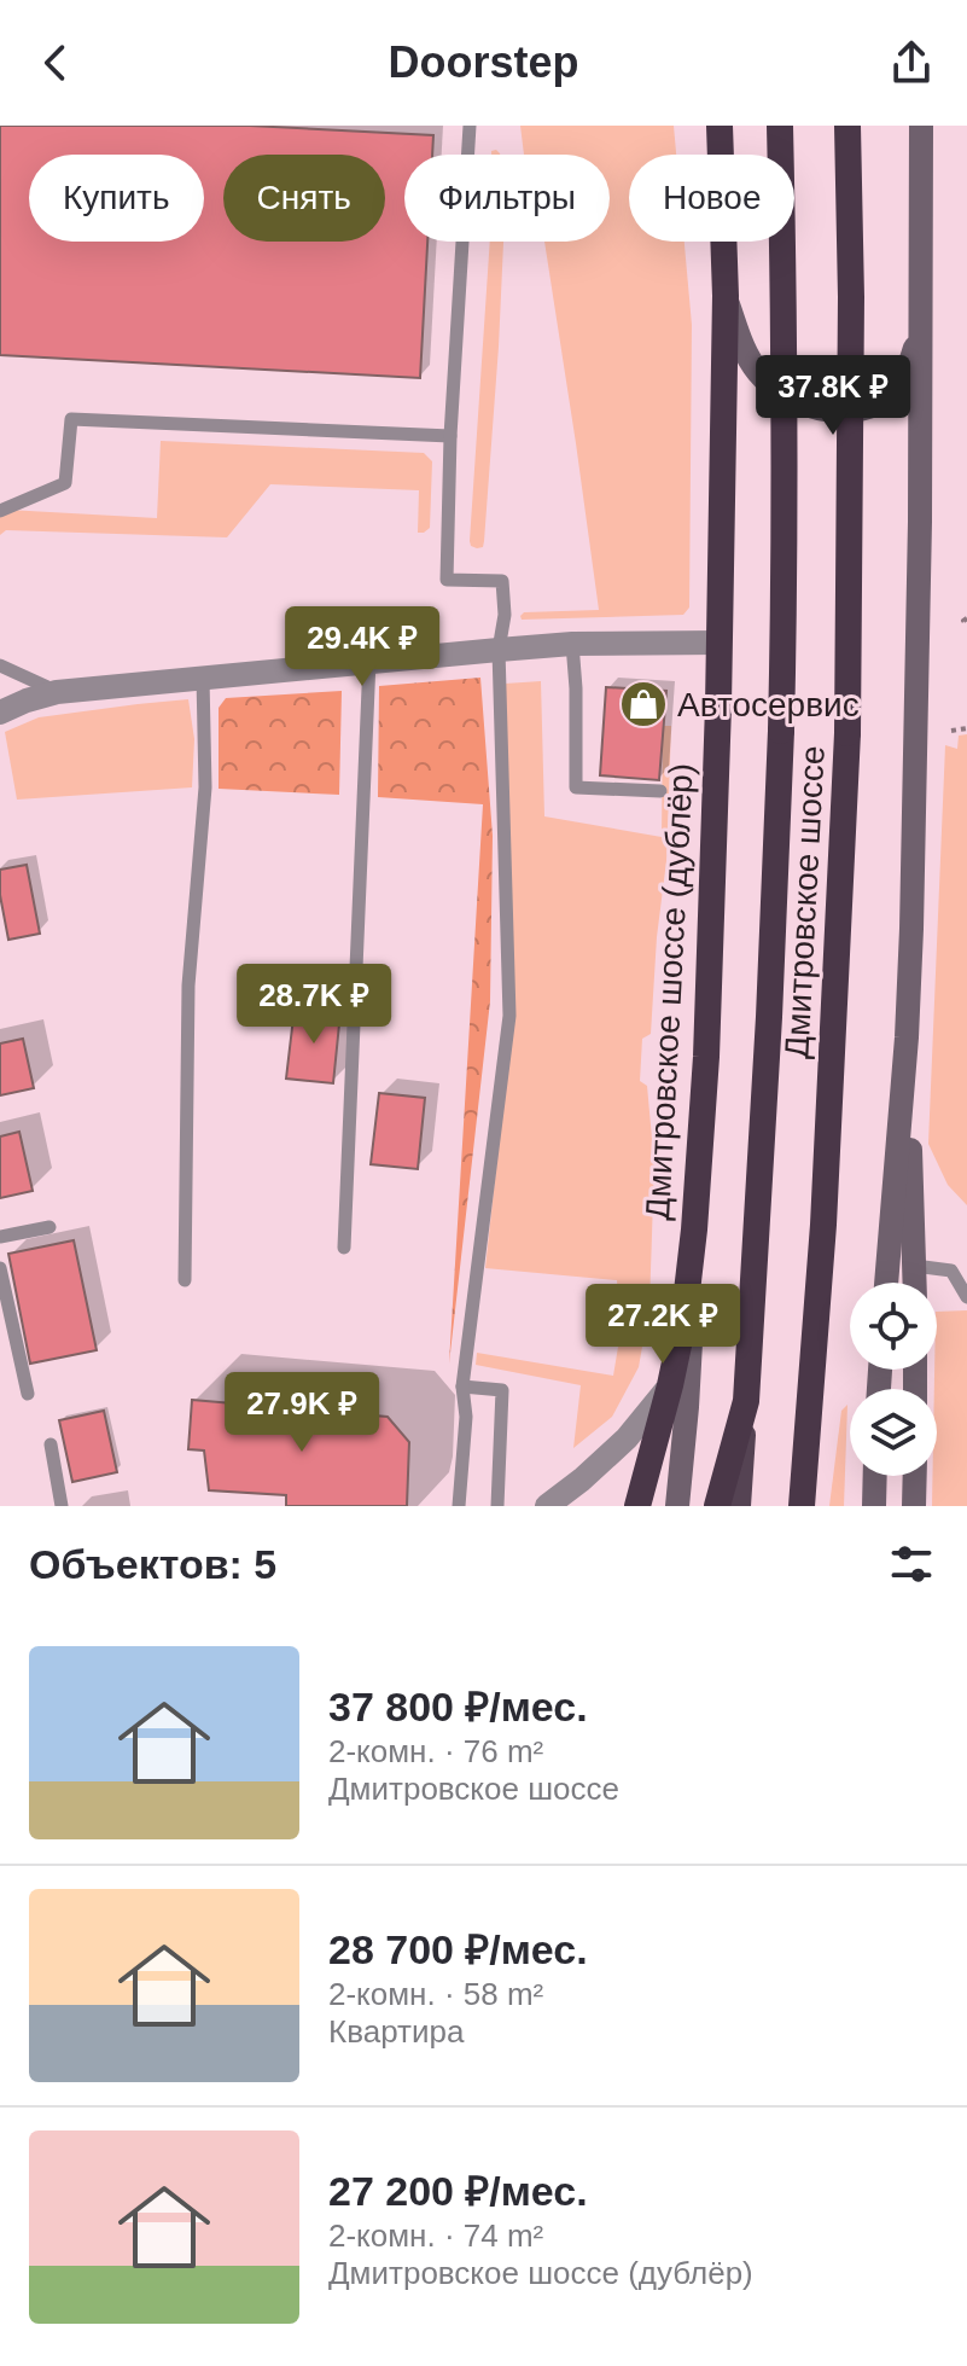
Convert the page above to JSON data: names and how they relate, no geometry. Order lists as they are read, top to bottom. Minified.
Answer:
{"streets":{"highway":["Дмитровское шоссе","Дмитровское шоссе (дублёр)"]},"places":{"shop":["Автосервис"]},"page":{"header":"Doorstep","chip":["Купить","Снять","Фильтры","Новое"],"price":["37.8K ₽","29.4K ₽","28.7K ₽","27.2K ₽","27.9K ₽"],"heading":"Объектов: 5","list":[{"name":"37 800 ₽/мес.","note":"2-комн. · 76 m² · Дмитровское шоссе"},{"name":"28 700 ₽/мес.","note":"2-комн. · 58 m² · Квартира"},{"name":"27 200 ₽/мес.","note":"2-комн. · 74 m² · Дмитровское шоссе (дублёр)"}]}}
